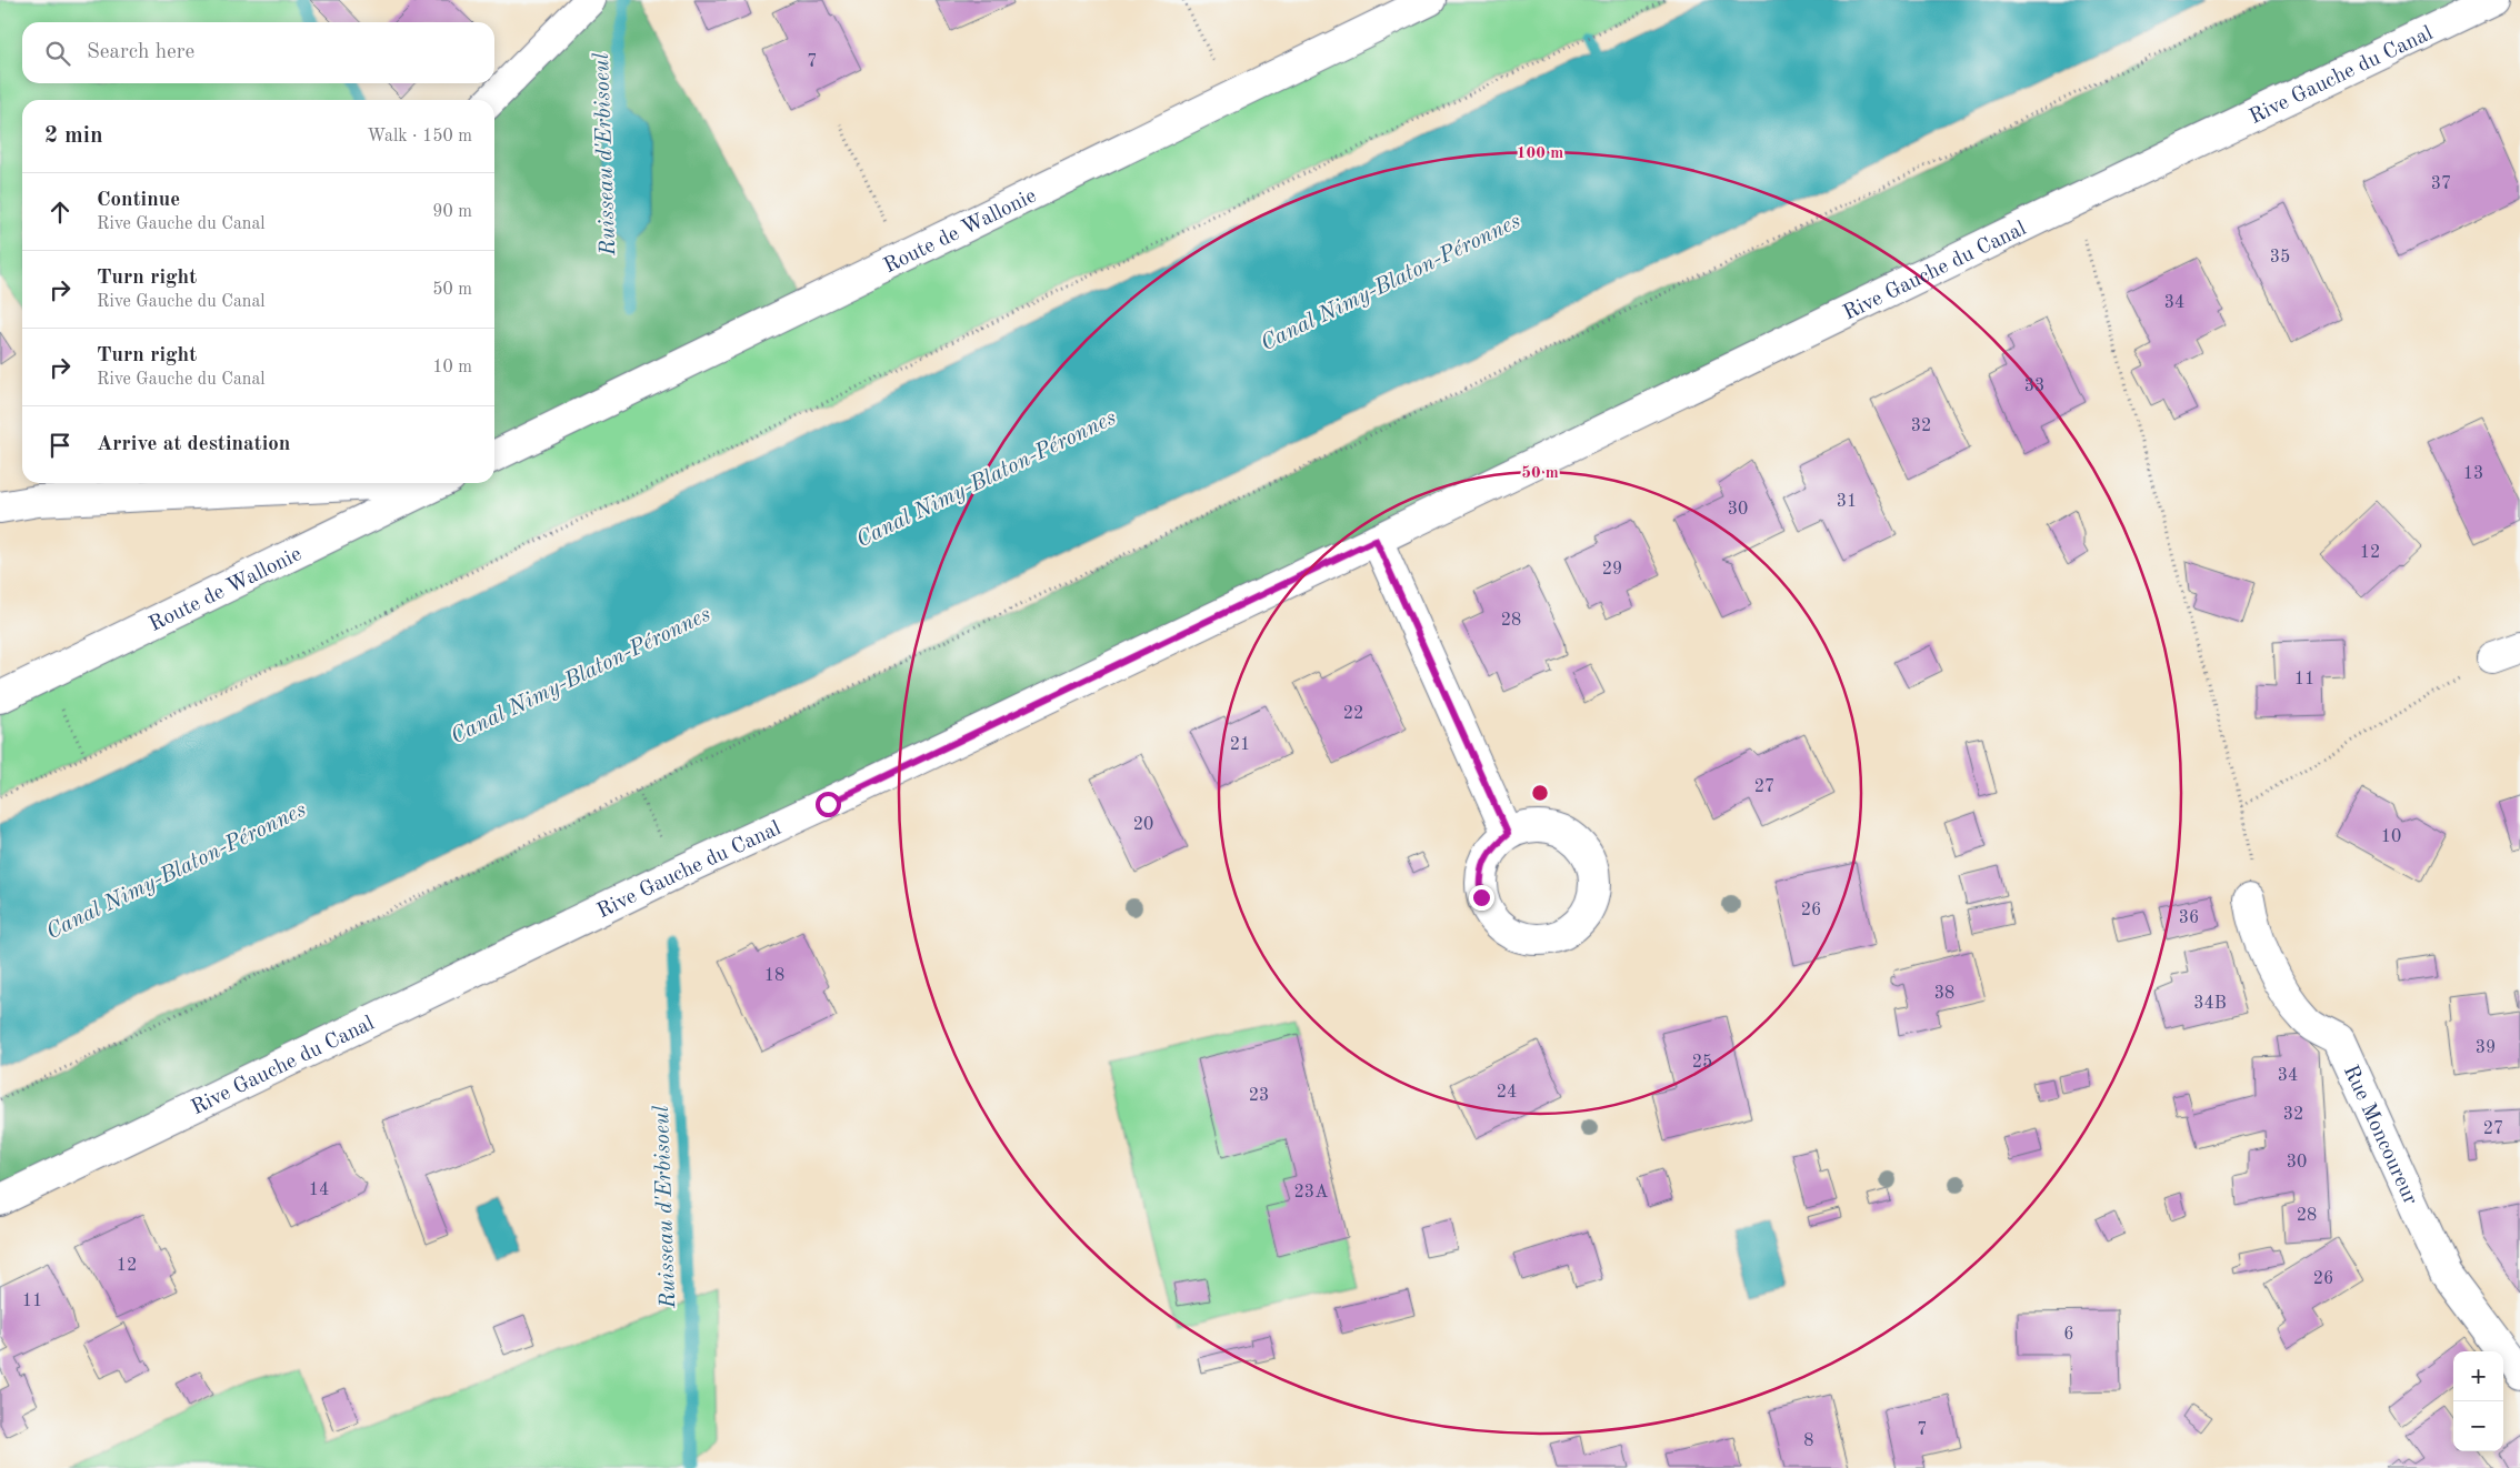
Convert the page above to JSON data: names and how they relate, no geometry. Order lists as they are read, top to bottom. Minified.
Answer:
{"streets":{"street":["Rive Gauche du Canal","Route de Wallonie","Rue Moncoureur"]},"water":["Ruisseau d'Erbisoeul","Canal Nimy-Blaton-Péronnes"],"house_numbers":["7","37","35","34","33","32","13","31","30","12","29","28","11","22","21","27","20","10","26","36","18","38","34B","39","25","34","24","23","32","27","30","14","23A","28","12","26","11","6","7","8"],"page":{"search":"Search here","heading":["2 min","Walk · 150 m"],"list":[["Continue","Rive Gauche du Canal","90 m"],["Turn right","Rive Gauche du Canal","50 m"],["Turn right","Rive Gauche du Canal","10 m"],"Arrive at destination"],"map_buttons":["+","−"]},"rings":["100 m","50 m"]}
